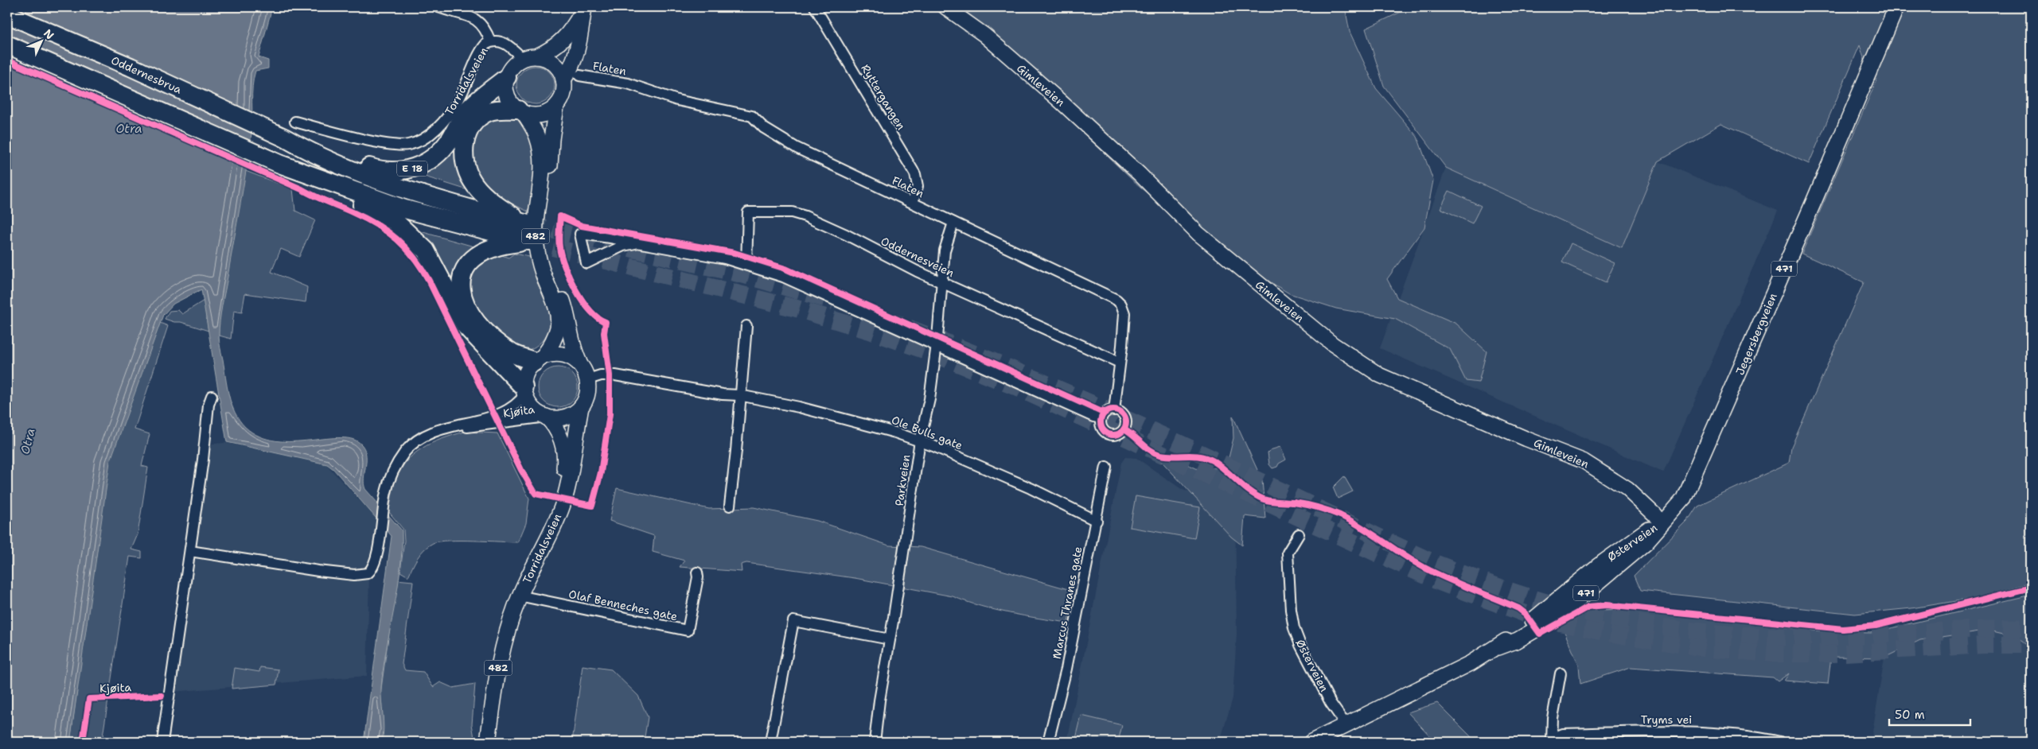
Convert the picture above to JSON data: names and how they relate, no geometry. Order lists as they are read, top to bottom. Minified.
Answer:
{"streets":{"highway":["Oddernesbrua","E 18"],"main road":["Torridalsveien","482","471","Jegersbergveien","Østerveien"],"street":["Flaten","Gimleveien","Ryttergangen","Oddernesveien","Kjøita","Ole Bulls gate","Parkveien","Marcus Thranes gate","Olaf Benneches gate","Tryms vei"]},"crossings":[["Flaten","Ryttergangen"],["Flaten","Oddernesveien"],["Flaten","Parkveien"],["Oddernesbrua","E 18"],["Torridalsveien","E 18"],["Torridalsveien","482"],["Torridalsveien","Kjøita"],["Torridalsveien","Ole Bulls gate"],["Torridalsveien","Olaf Benneches gate"],["Gimleveien","Jegersbergveien"],["Gimleveien","Østerveien"],["E 18","482"],["482","Kjøita"],["482","Ole Bulls gate"],["Oddernesveien","Parkveien"],["Jegersbergveien","Østerveien"],["Kjøita","Ole Bulls gate"],["Ole Bulls gate","Parkveien"],["Ole Bulls gate","Marcus Thranes gate"]],"water":["Otra"],"scale_bar":"50 m","north":"top right"}
